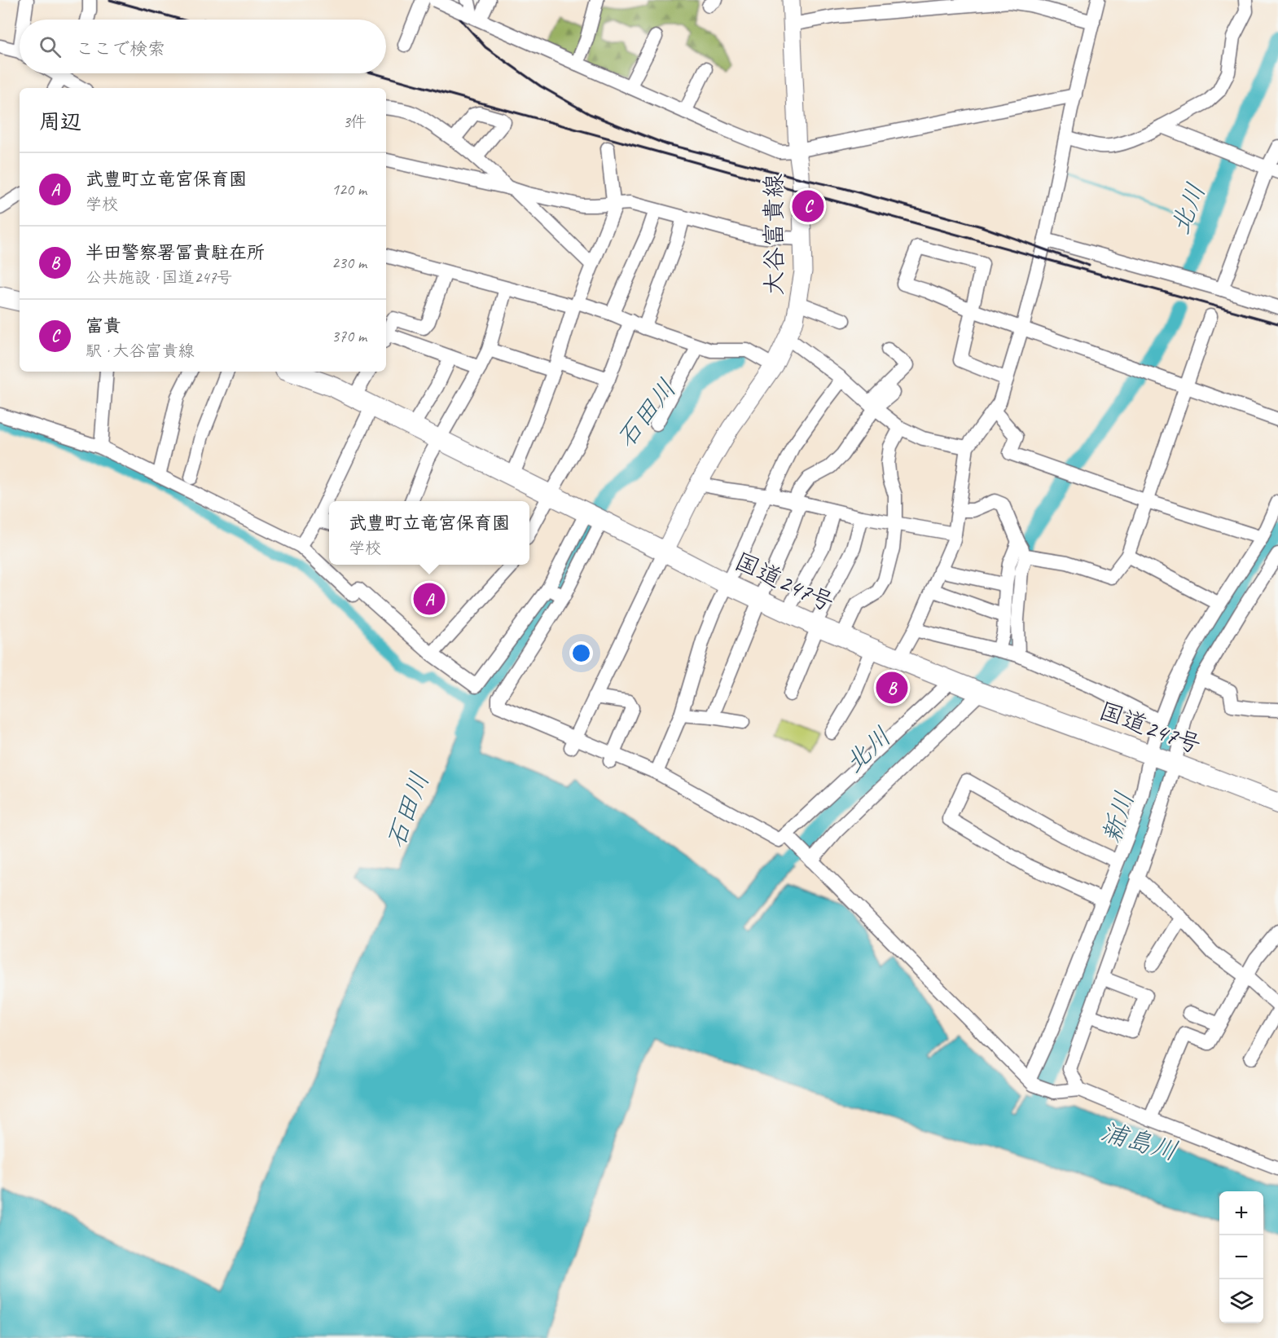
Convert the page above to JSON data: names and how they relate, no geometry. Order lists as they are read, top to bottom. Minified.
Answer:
{"streets":{"highway":["国道247号"],"main road":["大谷富貴線"]},"crossings":[["大谷富貴線","国道247号"]],"water":["北川","石田川","新川","浦島川"],"page":{"search":"ここで検索","heading":["周辺","3件"],"list":[{"mark":"A","name":"武豊町立竜宮保育園","note":"学校","value":"120 m"},{"mark":"B","name":"半田警察署冨貴駐在所","note":"公共施設 · 国道247号","value":"230 m"},{"mark":"C","name":"富貴","note":"駅 · 大谷富貴線","value":"370 m"}],"pins":["C","A","B"],"popup":["武豊町立竜宮保育園","学校"],"map_buttons":["+","−"]}}
